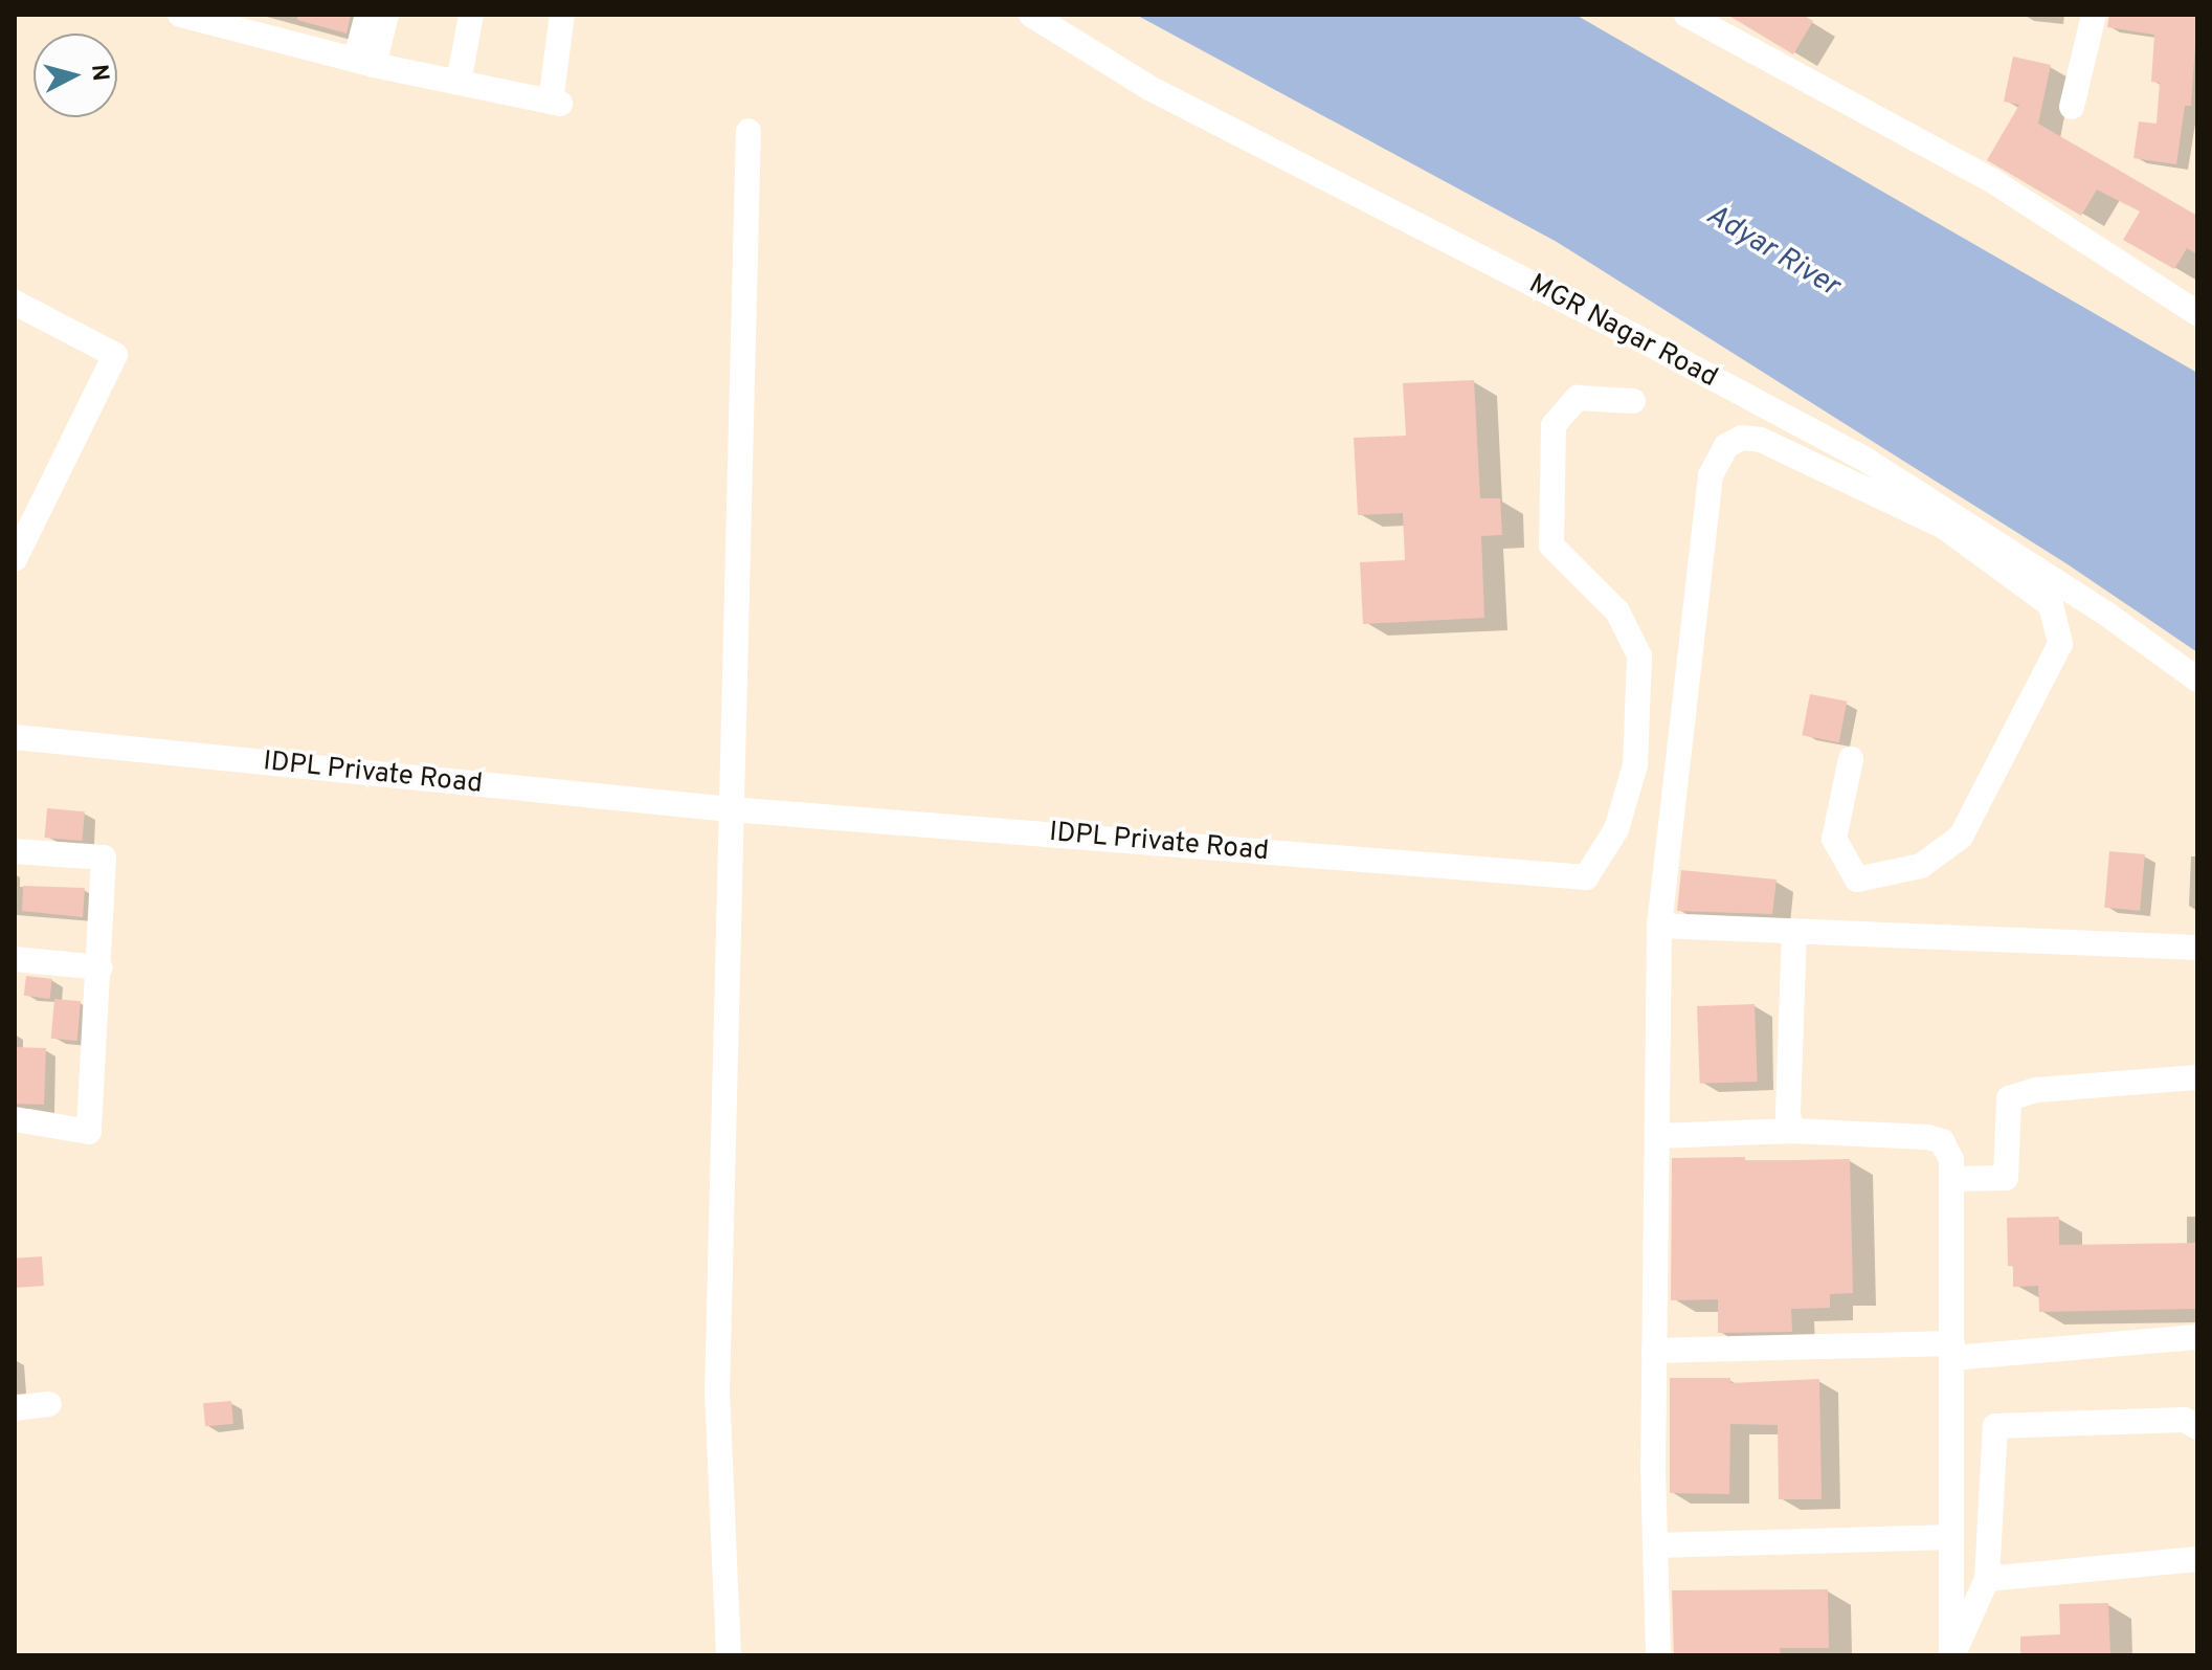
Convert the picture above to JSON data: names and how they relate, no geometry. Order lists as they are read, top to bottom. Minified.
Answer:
{"streets":{"street":["MGR Nagar Road","IDPL Private Road"]},"water":["Adyar River"],"north":"right"}
